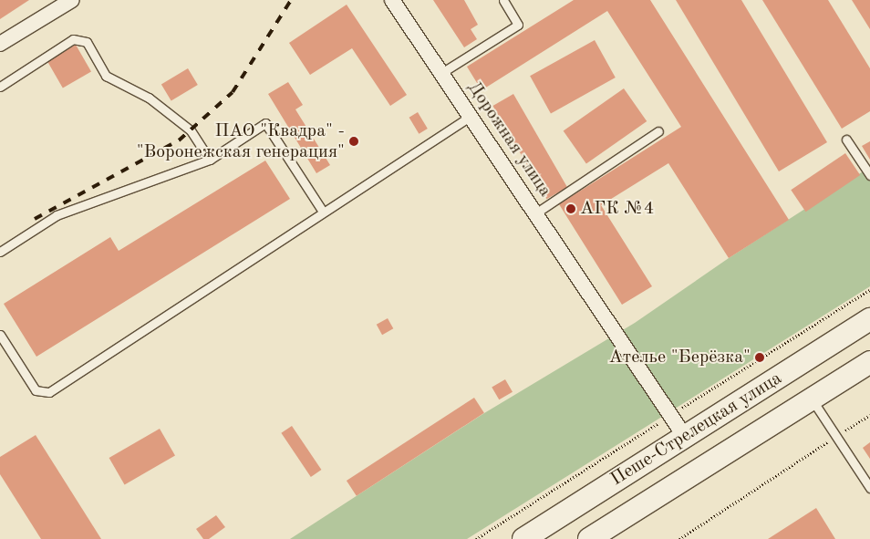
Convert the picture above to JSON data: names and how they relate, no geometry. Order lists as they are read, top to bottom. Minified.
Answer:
{"streets":{"main road":["Пеше-Стрелецкая улица"],"street":["Дорожная улица"]},"crossings":[["Дорожная улица","Пеше-Стрелецкая улица"]],"places":["ПАО \"Квадра\" - \"Воронежская генерация\"","АГК №4","Ателье \"Берёзка\""]}
